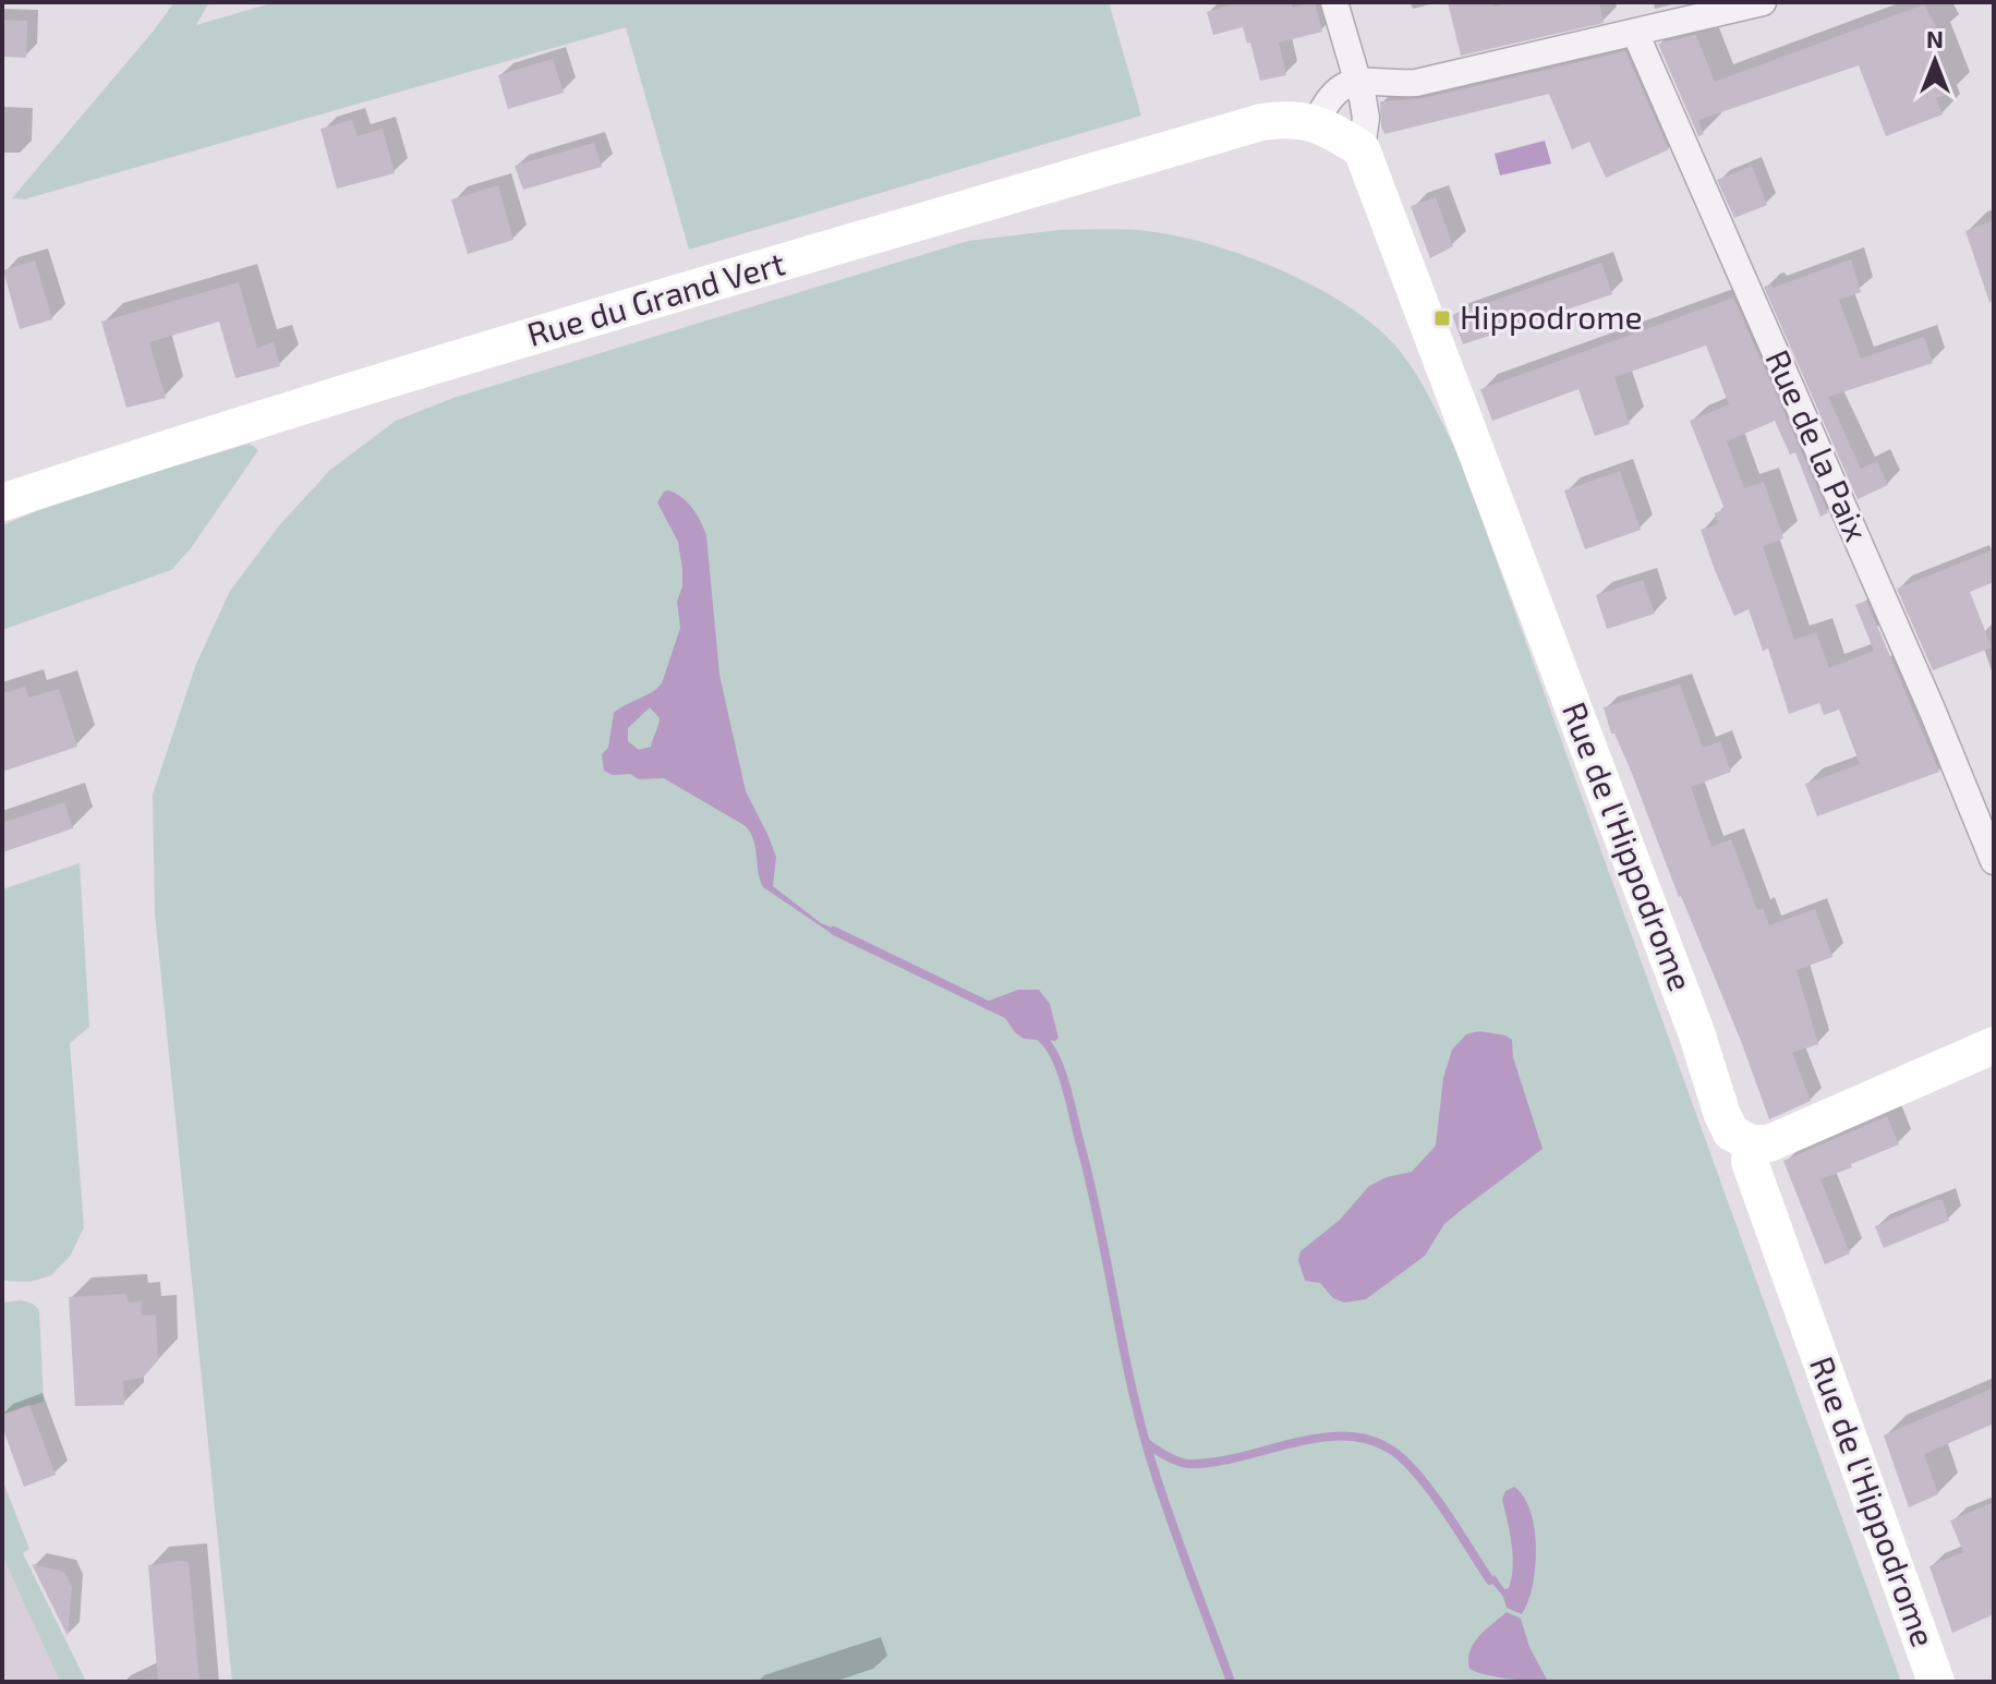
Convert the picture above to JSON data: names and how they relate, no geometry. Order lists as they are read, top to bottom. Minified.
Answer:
{"streets":{"main road":["Rue du Grand Vert","Rue de l'Hippodrome"],"street":["Rue de la Paix"]},"crossings":[["Rue du Grand Vert","Rue de l'Hippodrome"]],"places":{"transit":["Hippodrome"]},"north":"top"}
